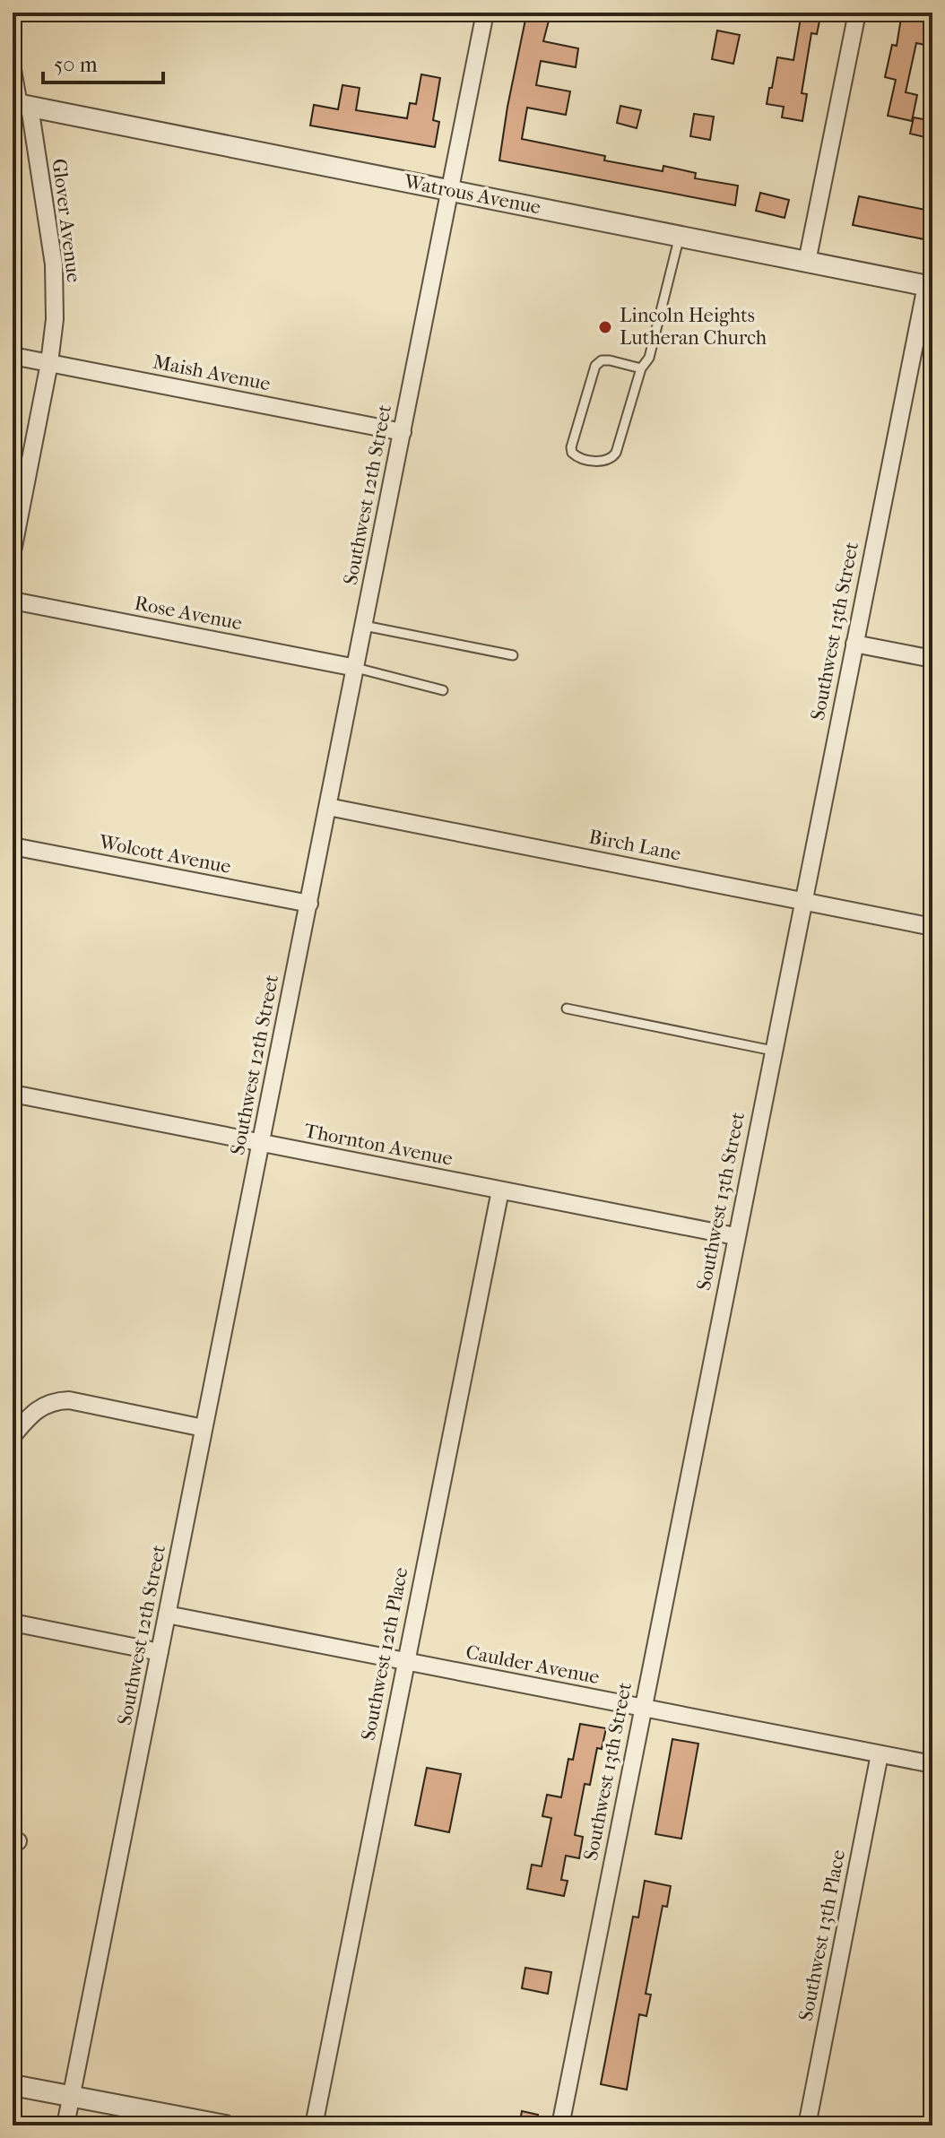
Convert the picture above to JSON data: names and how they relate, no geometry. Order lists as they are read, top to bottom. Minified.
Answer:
{"streets":{"street":["Watrous Avenue","Glover Avenue","Maish Avenue","Southwest 12th Street","Rose Avenue","Southwest 13th Street","Birch Lane","Wolcott Avenue","Thornton Avenue","Southwest 12th Place","Caulder Avenue","Southwest 13th Place"]},"crossings":[["Watrous Avenue","Glover Avenue"],["Watrous Avenue","Southwest 12th Street"],["Watrous Avenue","Southwest 13th Street"],["Glover Avenue","Maish Avenue"],["Maish Avenue","Southwest 12th Street"],["Southwest 12th Street","Rose Avenue"],["Southwest 12th Street","Birch Lane"],["Southwest 12th Street","Wolcott Avenue"],["Southwest 12th Street","Thornton Avenue"],["Southwest 12th Street","Caulder Avenue"],["Southwest 13th Street","Birch Lane"],["Southwest 13th Street","Thornton Avenue"],["Southwest 13th Street","Caulder Avenue"],["Thornton Avenue","Southwest 12th Place"],["Southwest 12th Place","Caulder Avenue"],["Caulder Avenue","Southwest 13th Place"]],"places":["Lincoln Heights Lutheran Church"],"scale_bar":"50 m"}
